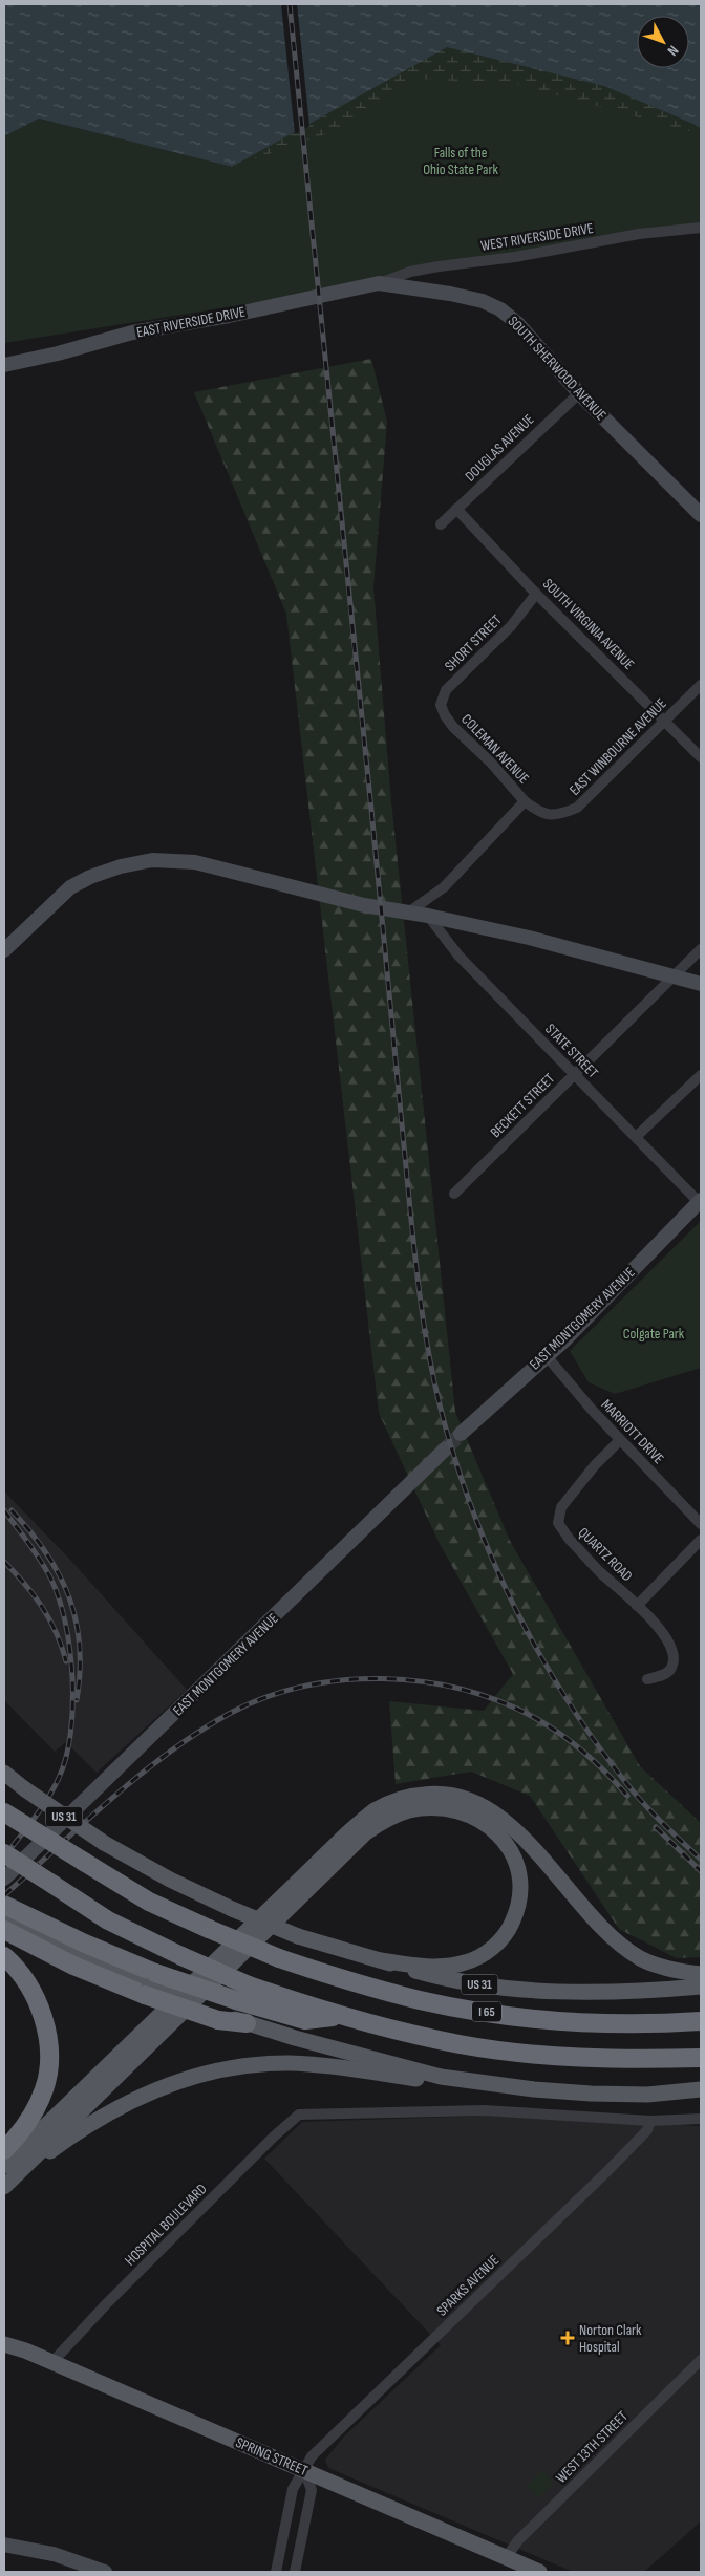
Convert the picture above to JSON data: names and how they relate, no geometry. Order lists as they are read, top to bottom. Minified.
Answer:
{"streets":{"highway":["I 65"],"main road":["US 31","SPRING STREET"],"street":["WEST RIVERSIDE DRIVE","EAST RIVERSIDE DRIVE","SOUTH SHERWOOD AVENUE","DOUGLAS AVENUE","SOUTH VIRGINIA AVENUE","SHORT STREET","EAST WINBOURNE AVENUE","COLEMAN AVENUE","STATE STREET","BECKETT STREET","EAST MONTGOMERY AVENUE","MARRIOTT DRIVE","QUARTZ ROAD","HOSPITAL BOULEVARD","SPARKS AVENUE","WEST 13TH STREET"]},"crossings":[["WEST RIVERSIDE DRIVE","EAST RIVERSIDE DRIVE"],["WEST RIVERSIDE DRIVE","SOUTH SHERWOOD AVENUE"],["EAST RIVERSIDE DRIVE","SOUTH SHERWOOD AVENUE"],["SOUTH SHERWOOD AVENUE","DOUGLAS AVENUE"],["DOUGLAS AVENUE","SOUTH VIRGINIA AVENUE"],["SOUTH VIRGINIA AVENUE","SHORT STREET"],["SOUTH VIRGINIA AVENUE","EAST WINBOURNE AVENUE"],["SHORT STREET","COLEMAN AVENUE"],["EAST WINBOURNE AVENUE","COLEMAN AVENUE"],["STATE STREET","BECKETT STREET"],["STATE STREET","EAST MONTGOMERY AVENUE"],["EAST MONTGOMERY AVENUE","MARRIOTT DRIVE"],["MARRIOTT DRIVE","QUARTZ ROAD"],["HOSPITAL BOULEVARD","SPARKS AVENUE"],["HOSPITAL BOULEVARD","SPRING STREET"],["SPARKS AVENUE","SPRING STREET"],["WEST 13TH STREET","SPRING STREET"]],"parks":["Falls of the Ohio State Park","Colgate Park"],"places":{"health":["Norton Clark Hospital"]},"north":"bottom right"}
